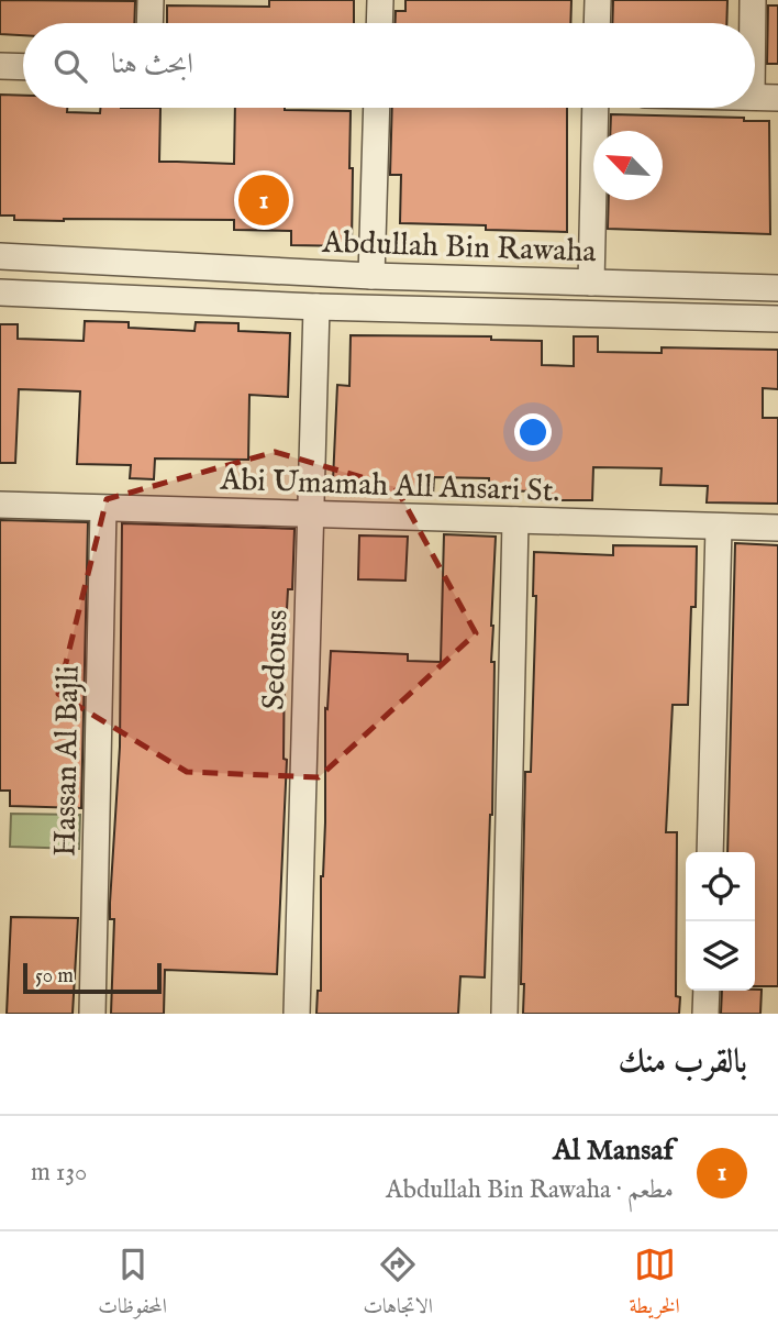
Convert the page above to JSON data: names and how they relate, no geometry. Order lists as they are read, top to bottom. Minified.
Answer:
{"streets":{"street":["Abdullah Bin Rawaha","Abi Umamah All Ansari St.","Sedouss","Hassan Al Bajli"]},"crossings":[["Abi Umamah All Ansari St.","Sedouss"],["Abi Umamah All Ansari St.","Hassan Al Bajli"]],"scale_bar":"50 m","north":"top left","page":{"search":"ابحث هنا","pins":"1","scale":"50 m","heading":"بالقرب منك","list":[{"mark":"1","name":"Al Mansaf","note":"مطعم · Abdullah Bin Rawaha","value":"130 m"}],"nav":["الخريطة","الاتجاهات","المحفوظات"]}}
